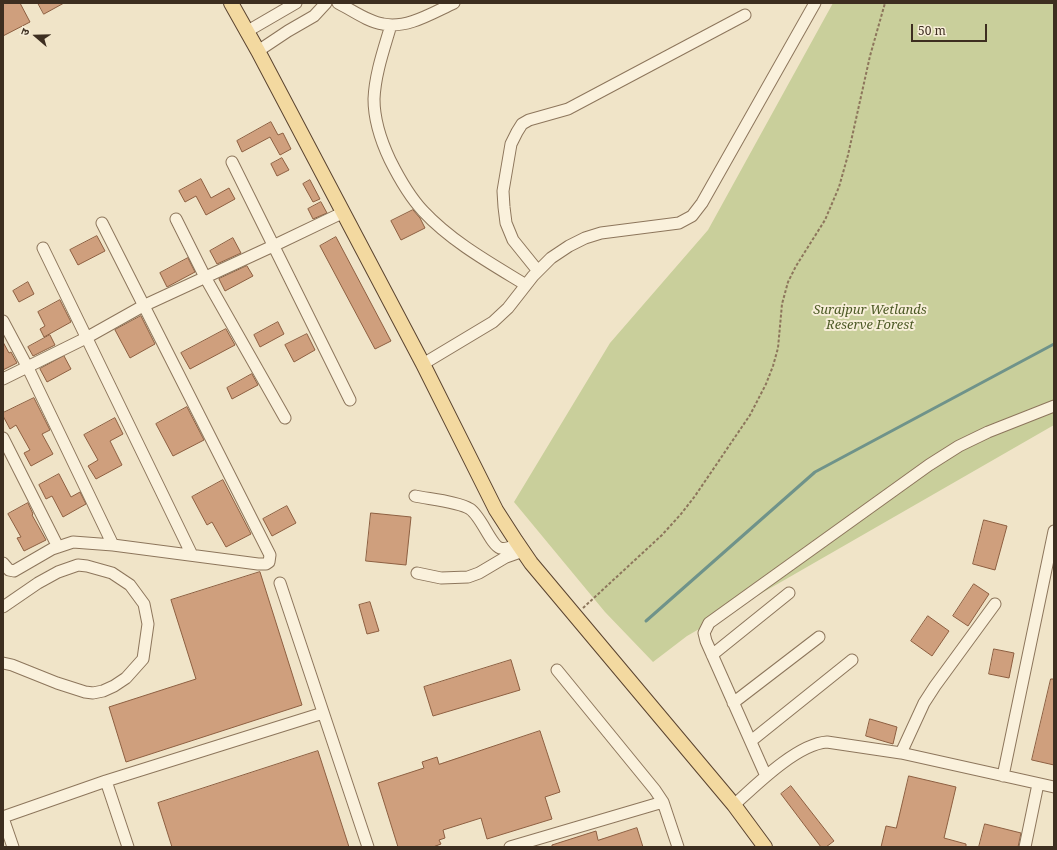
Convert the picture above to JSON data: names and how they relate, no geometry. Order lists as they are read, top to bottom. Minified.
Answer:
{"parks":["Surajpur Wetlands Reserve Forest"],"scale_bar":"50 m","north":"left"}
